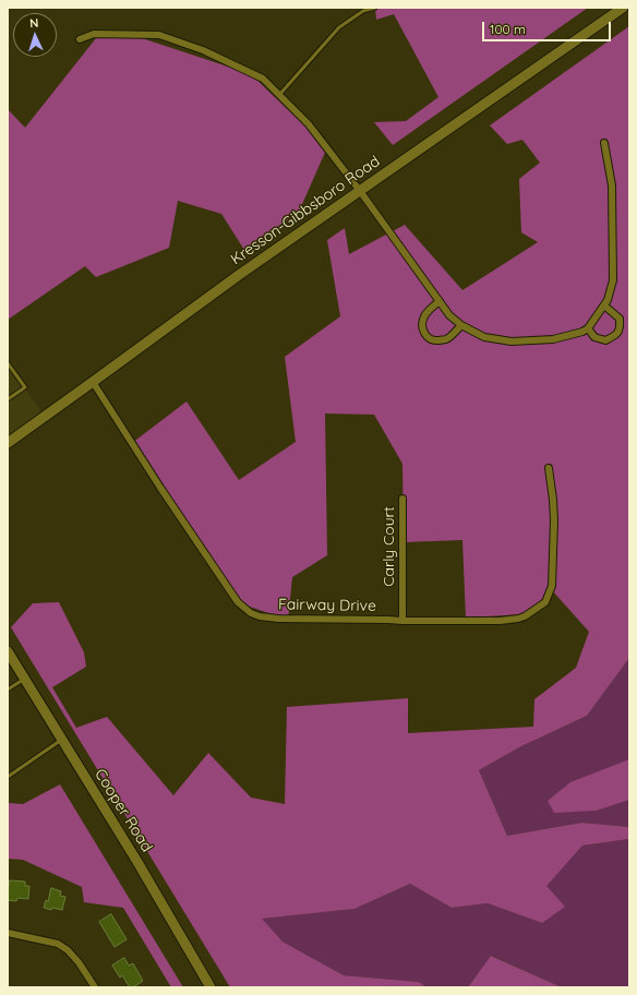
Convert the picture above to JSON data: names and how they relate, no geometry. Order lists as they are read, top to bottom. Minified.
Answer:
{"streets":{"street":["Kresson-Gibbsboro Road","Carly Court","Fairway Drive","Cooper Road"]},"crossings":[["Kresson-Gibbsboro Road","Fairway Drive"],["Carly Court","Fairway Drive"]],"scale_bar":"100 m","north":"top"}
